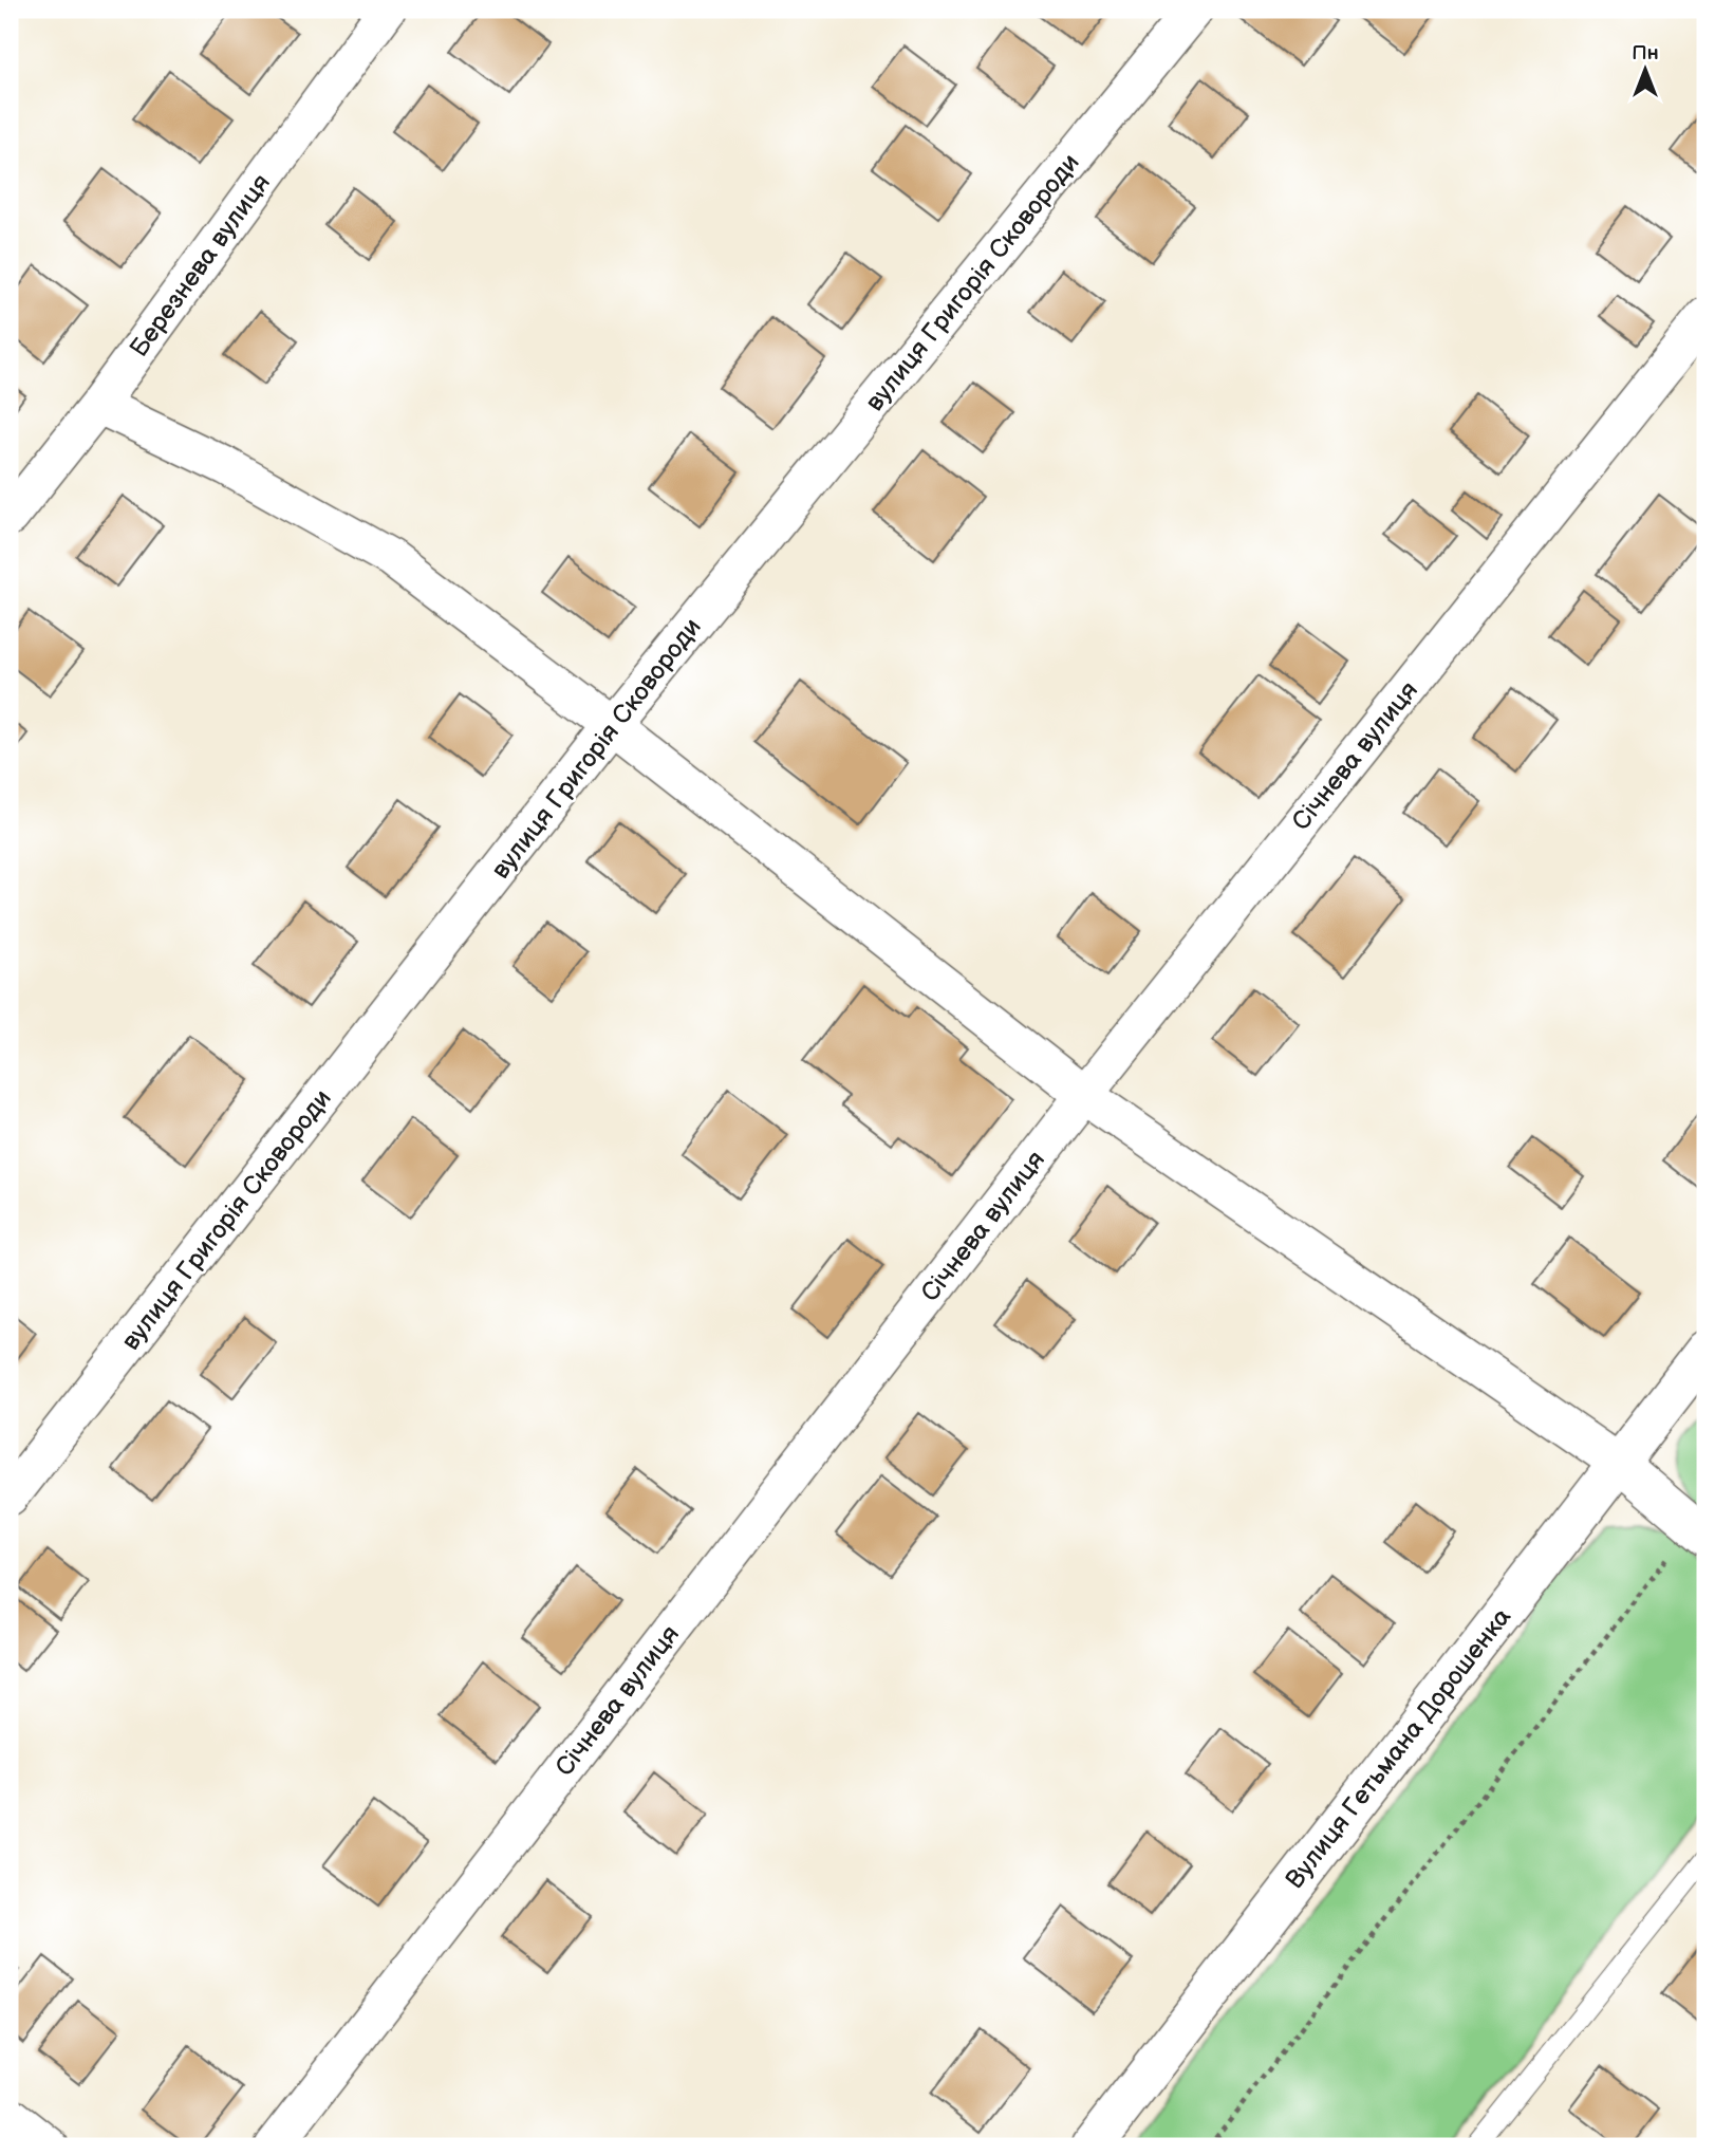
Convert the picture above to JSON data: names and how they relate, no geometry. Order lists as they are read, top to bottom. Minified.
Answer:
{"streets":{"street":["Березнева вулиця","вулиця Григорія Сковороди","Січнева вулиця","Вулиця Гетьмана Дорошенка"]},"north":"top"}
